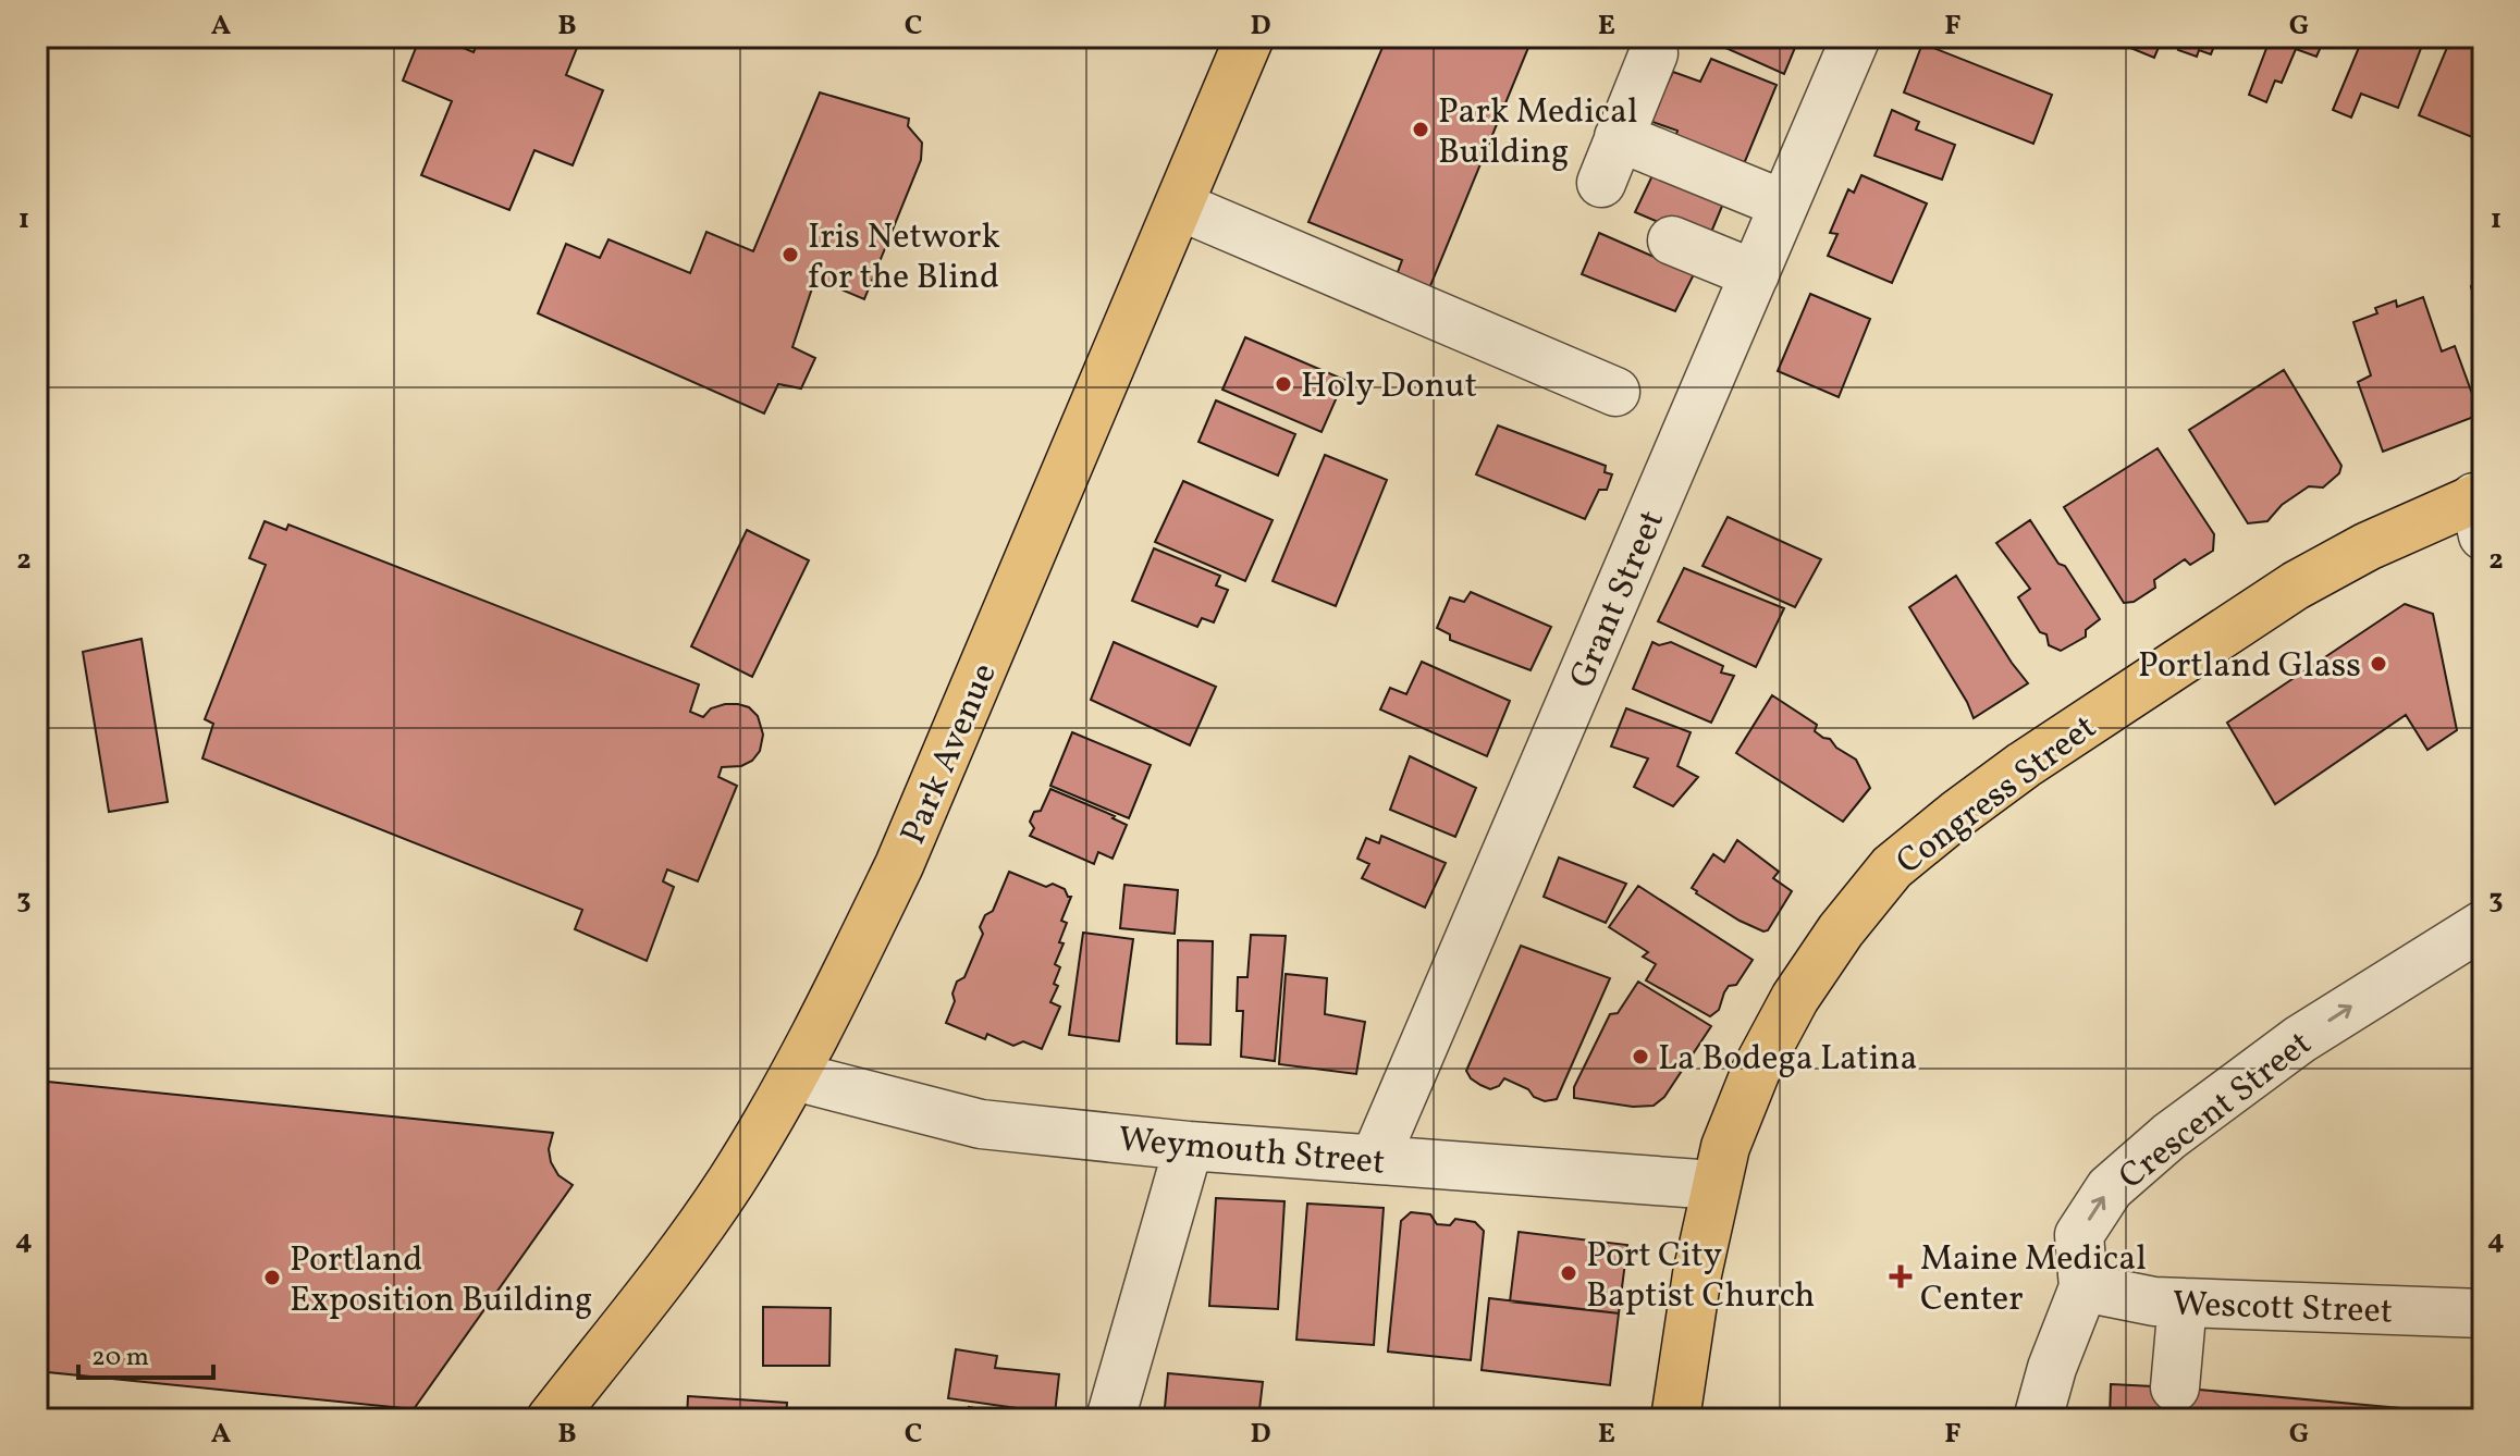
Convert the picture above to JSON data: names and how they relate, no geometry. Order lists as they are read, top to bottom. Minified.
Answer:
{"streets":{"main road":["Park Avenue","Congress Street"],"street":["Grant Street","Crescent Street","Weymouth Street","Wescott Street"]},"crossings":[["Grant Street","Weymouth Street"],["Park Avenue","Weymouth Street"],["Congress Street","Weymouth Street"],["Crescent Street","Wescott Street"]],"one_way":["Crescent Street"],"places":{"other":["Park Medical Building","Iris Network for the Blind","Holy Donut","Portland Glass","La Bodega Latina","Port City Baptist Church","Portland Exposition Building"],"health":["Maine Medical Center"]},"scale_bar":"20 m","grid":{"columns":["A","B","C","D","E","F","G"],"rows":["1","2","3","4"]}}
